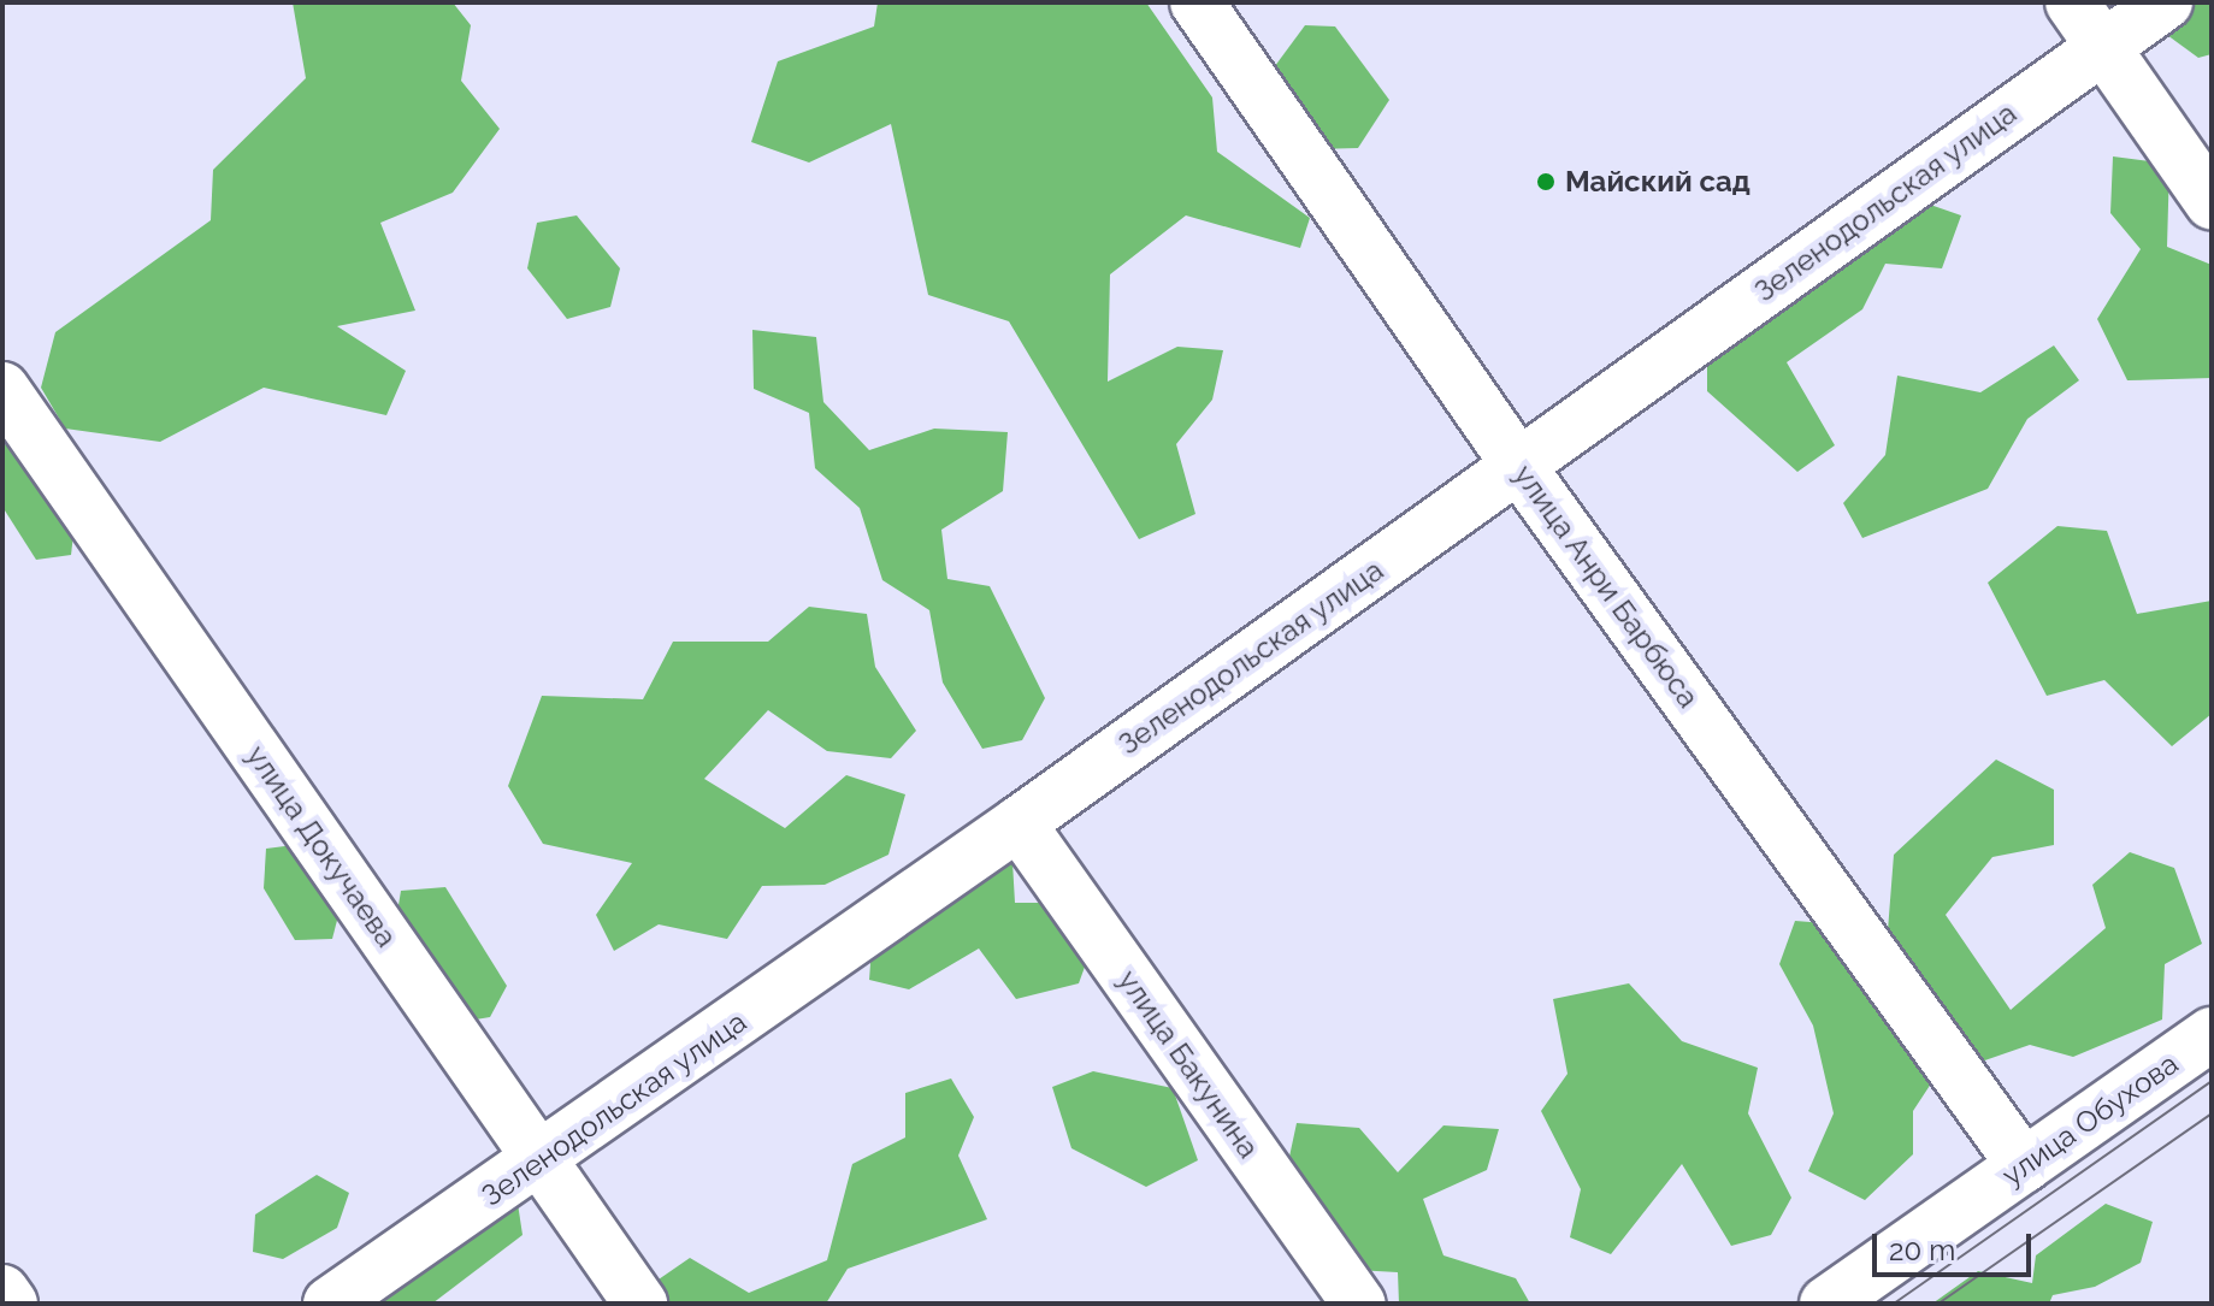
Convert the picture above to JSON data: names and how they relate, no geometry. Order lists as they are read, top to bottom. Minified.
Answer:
{"streets":{"street":["Зеленодольская улица","улица Анри Барбюса","улица Докучаева","улица Бакунина","улица Обухова"]},"crossings":[["Зеленодольская улица","улица Анри Барбюса"],["Зеленодольская улица","улица Докучаева"],["Зеленодольская улица","улица Бакунина"],["улица Анри Барбюса","улица Обухова"]],"places":["Майский сад"],"scale_bar":"20 m"}
